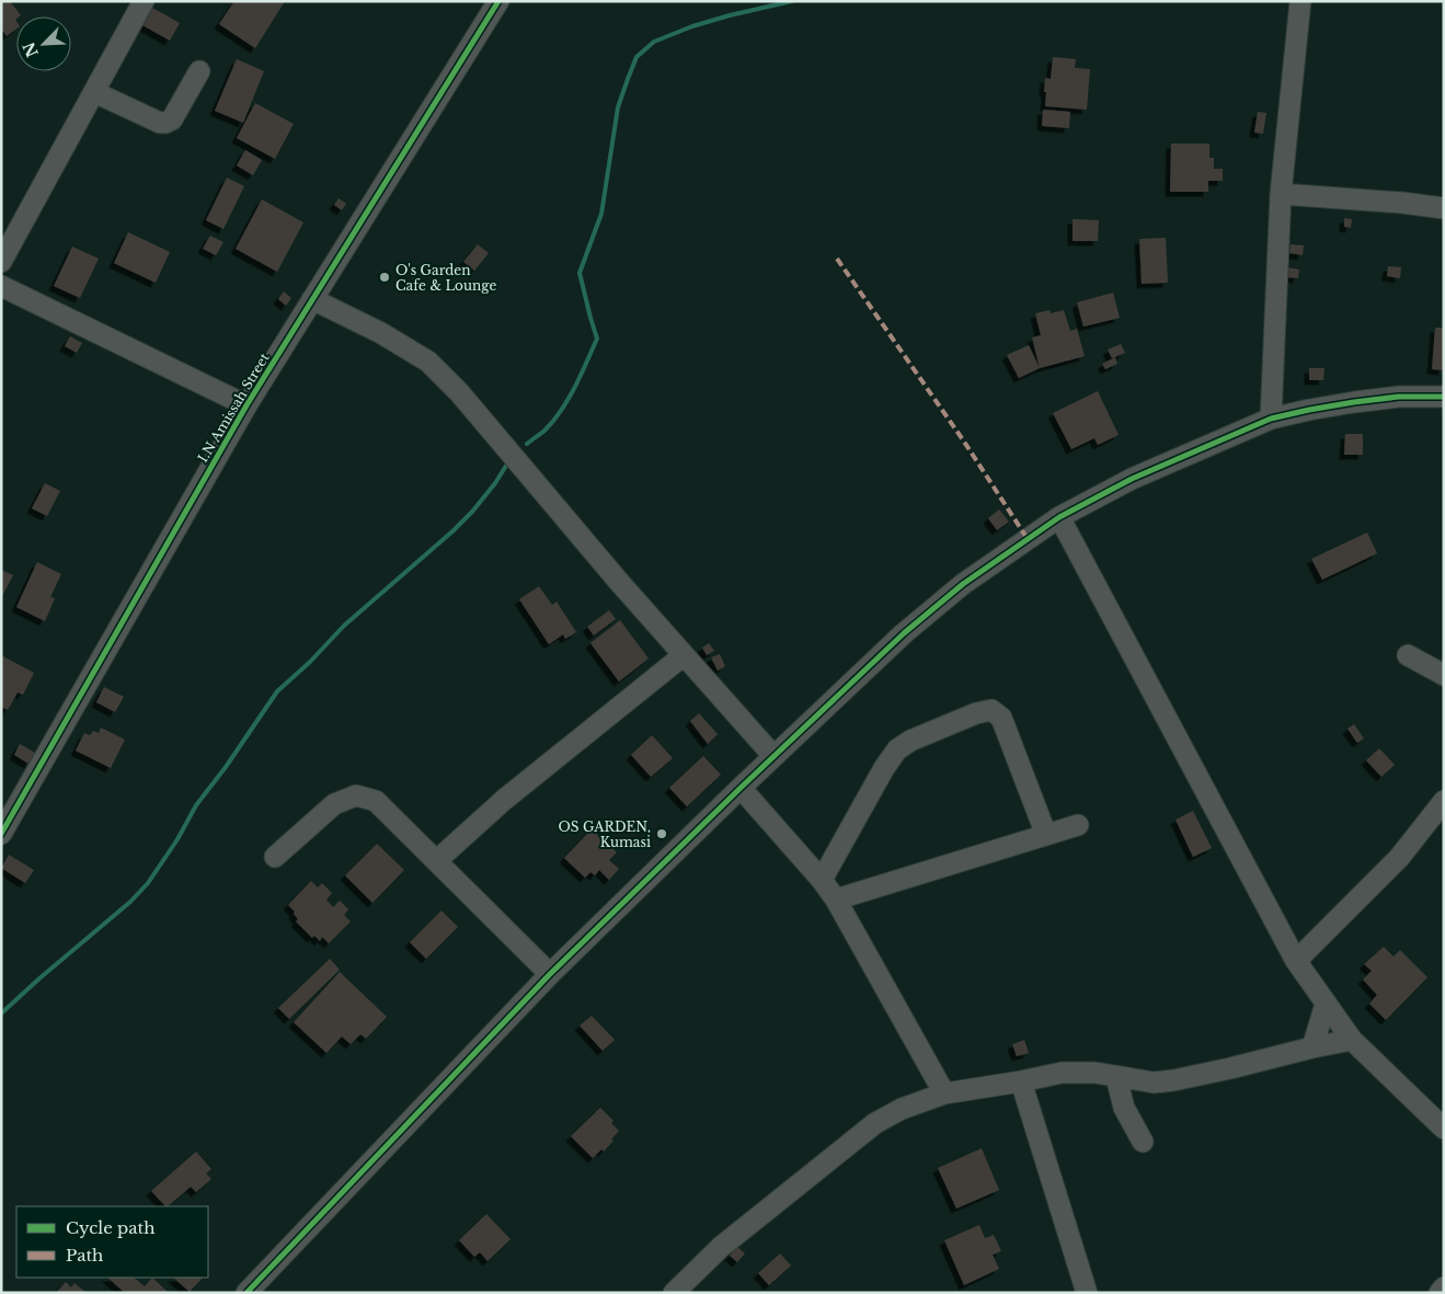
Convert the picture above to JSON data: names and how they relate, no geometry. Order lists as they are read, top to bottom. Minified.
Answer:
{"streets":{"street":["I.N Amissah Street"]},"places":["O's Garden Cafe & Lounge","OS GARDEN, Kumasi"],"legend":["Cycle path","Path"],"north":"bottom left"}
